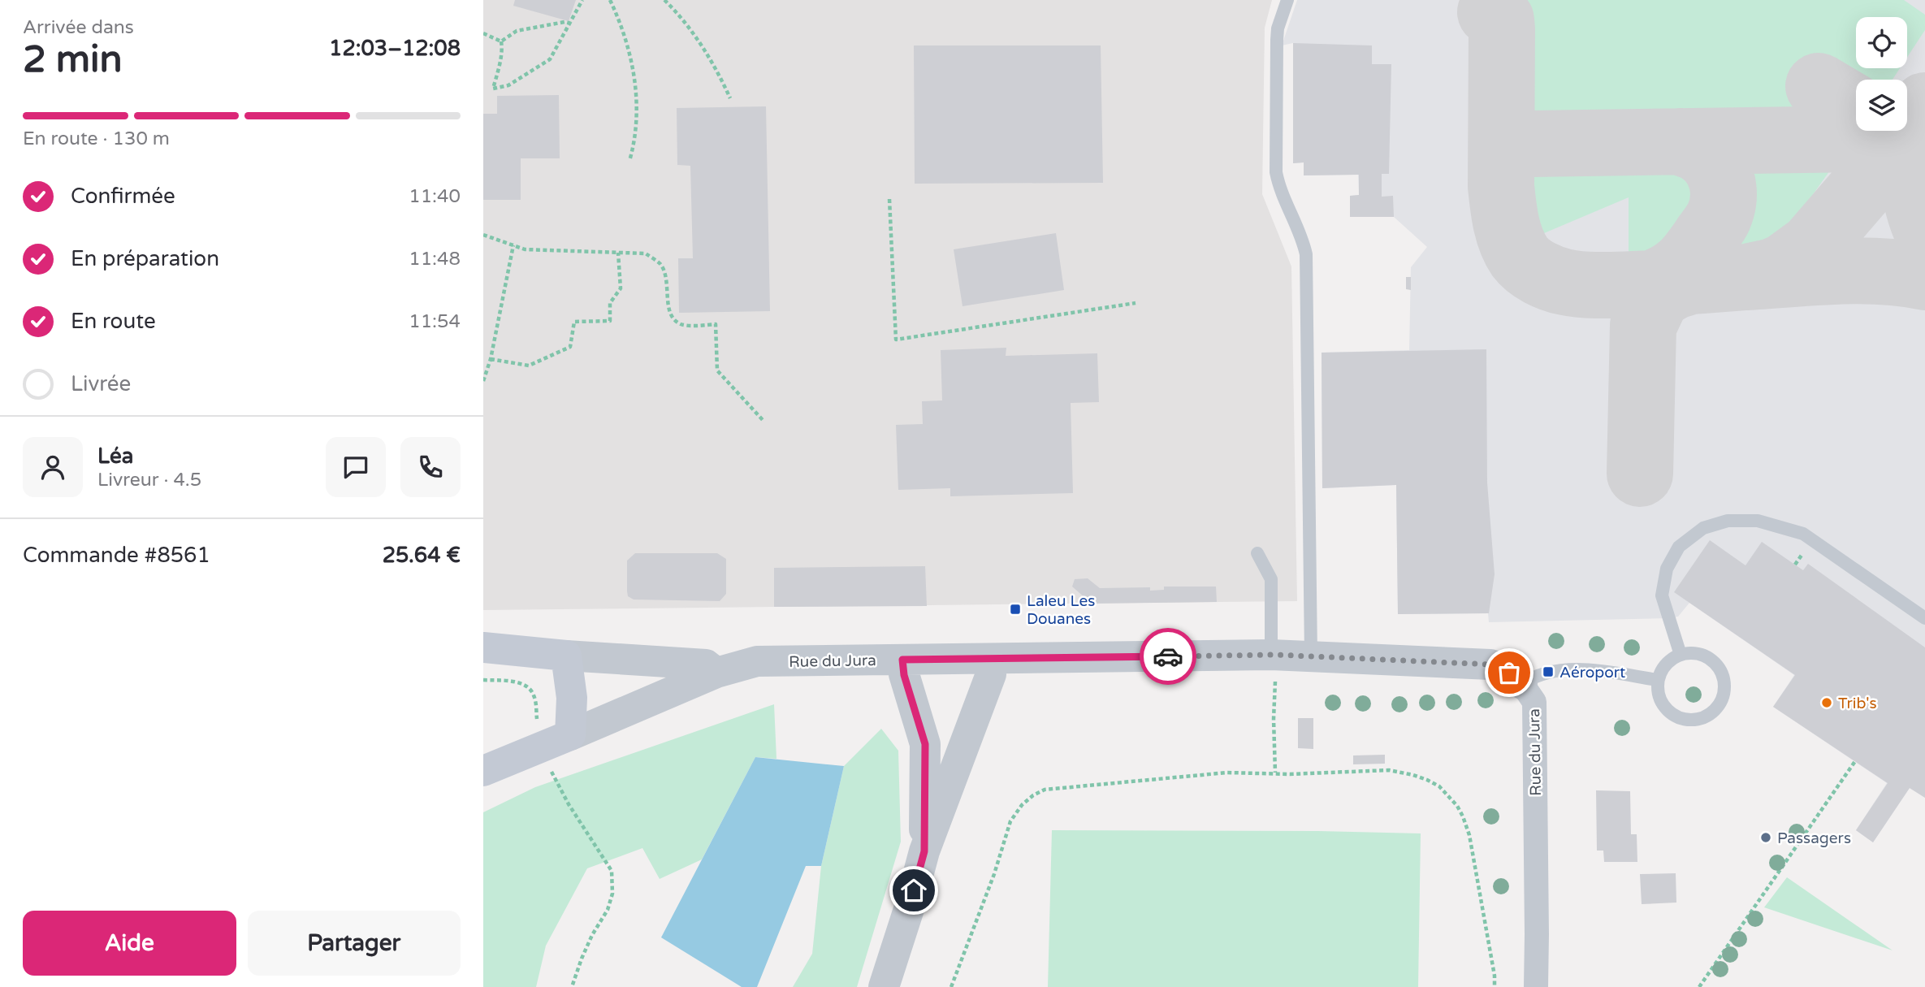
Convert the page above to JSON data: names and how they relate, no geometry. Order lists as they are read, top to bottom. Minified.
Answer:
{"streets":{"street":["Rue du Jura"]},"places":{"transit":["Laleu Les Douanes","Aéroport"],"other":["Trib's","Passagers"]},"page":{"heading":["2 min","Arrivée dans","12:03–12:08"],"panel":["Léa","Livreur · 4.5","Commande #8561","25.64 €"],"bar":"En route · 130 m","list":[["Confirmée","11:40"],["En préparation","11:48"],["En route","11:54"],"Livrée"],"buttons":["Aide","Partager"]}}
